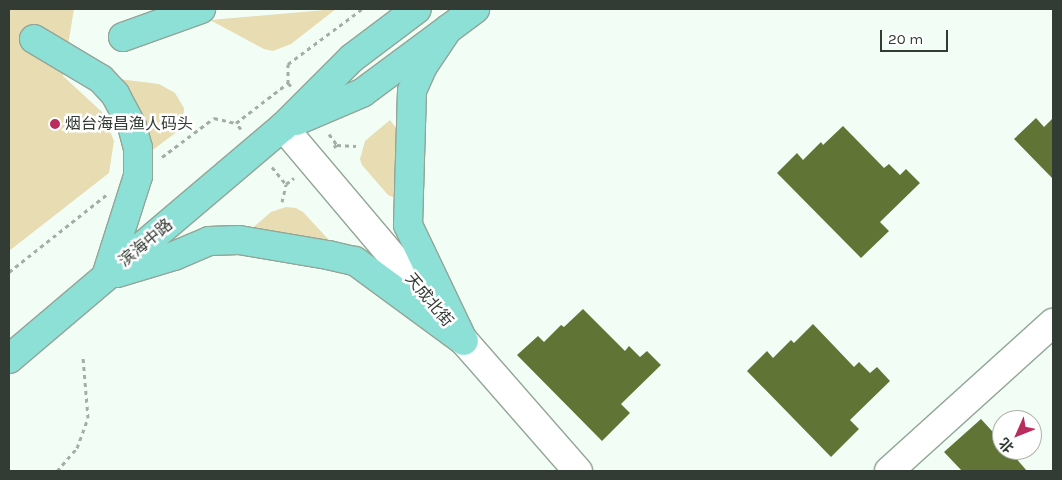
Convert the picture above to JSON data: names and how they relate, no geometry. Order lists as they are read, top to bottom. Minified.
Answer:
{"streets":{"main road":["滨海中路"],"street":["天成北街"]},"crossings":[["滨海中路","天成北街"]],"places":["烟台海昌渔人码头"],"scale_bar":"20 m","north":"bottom left"}
